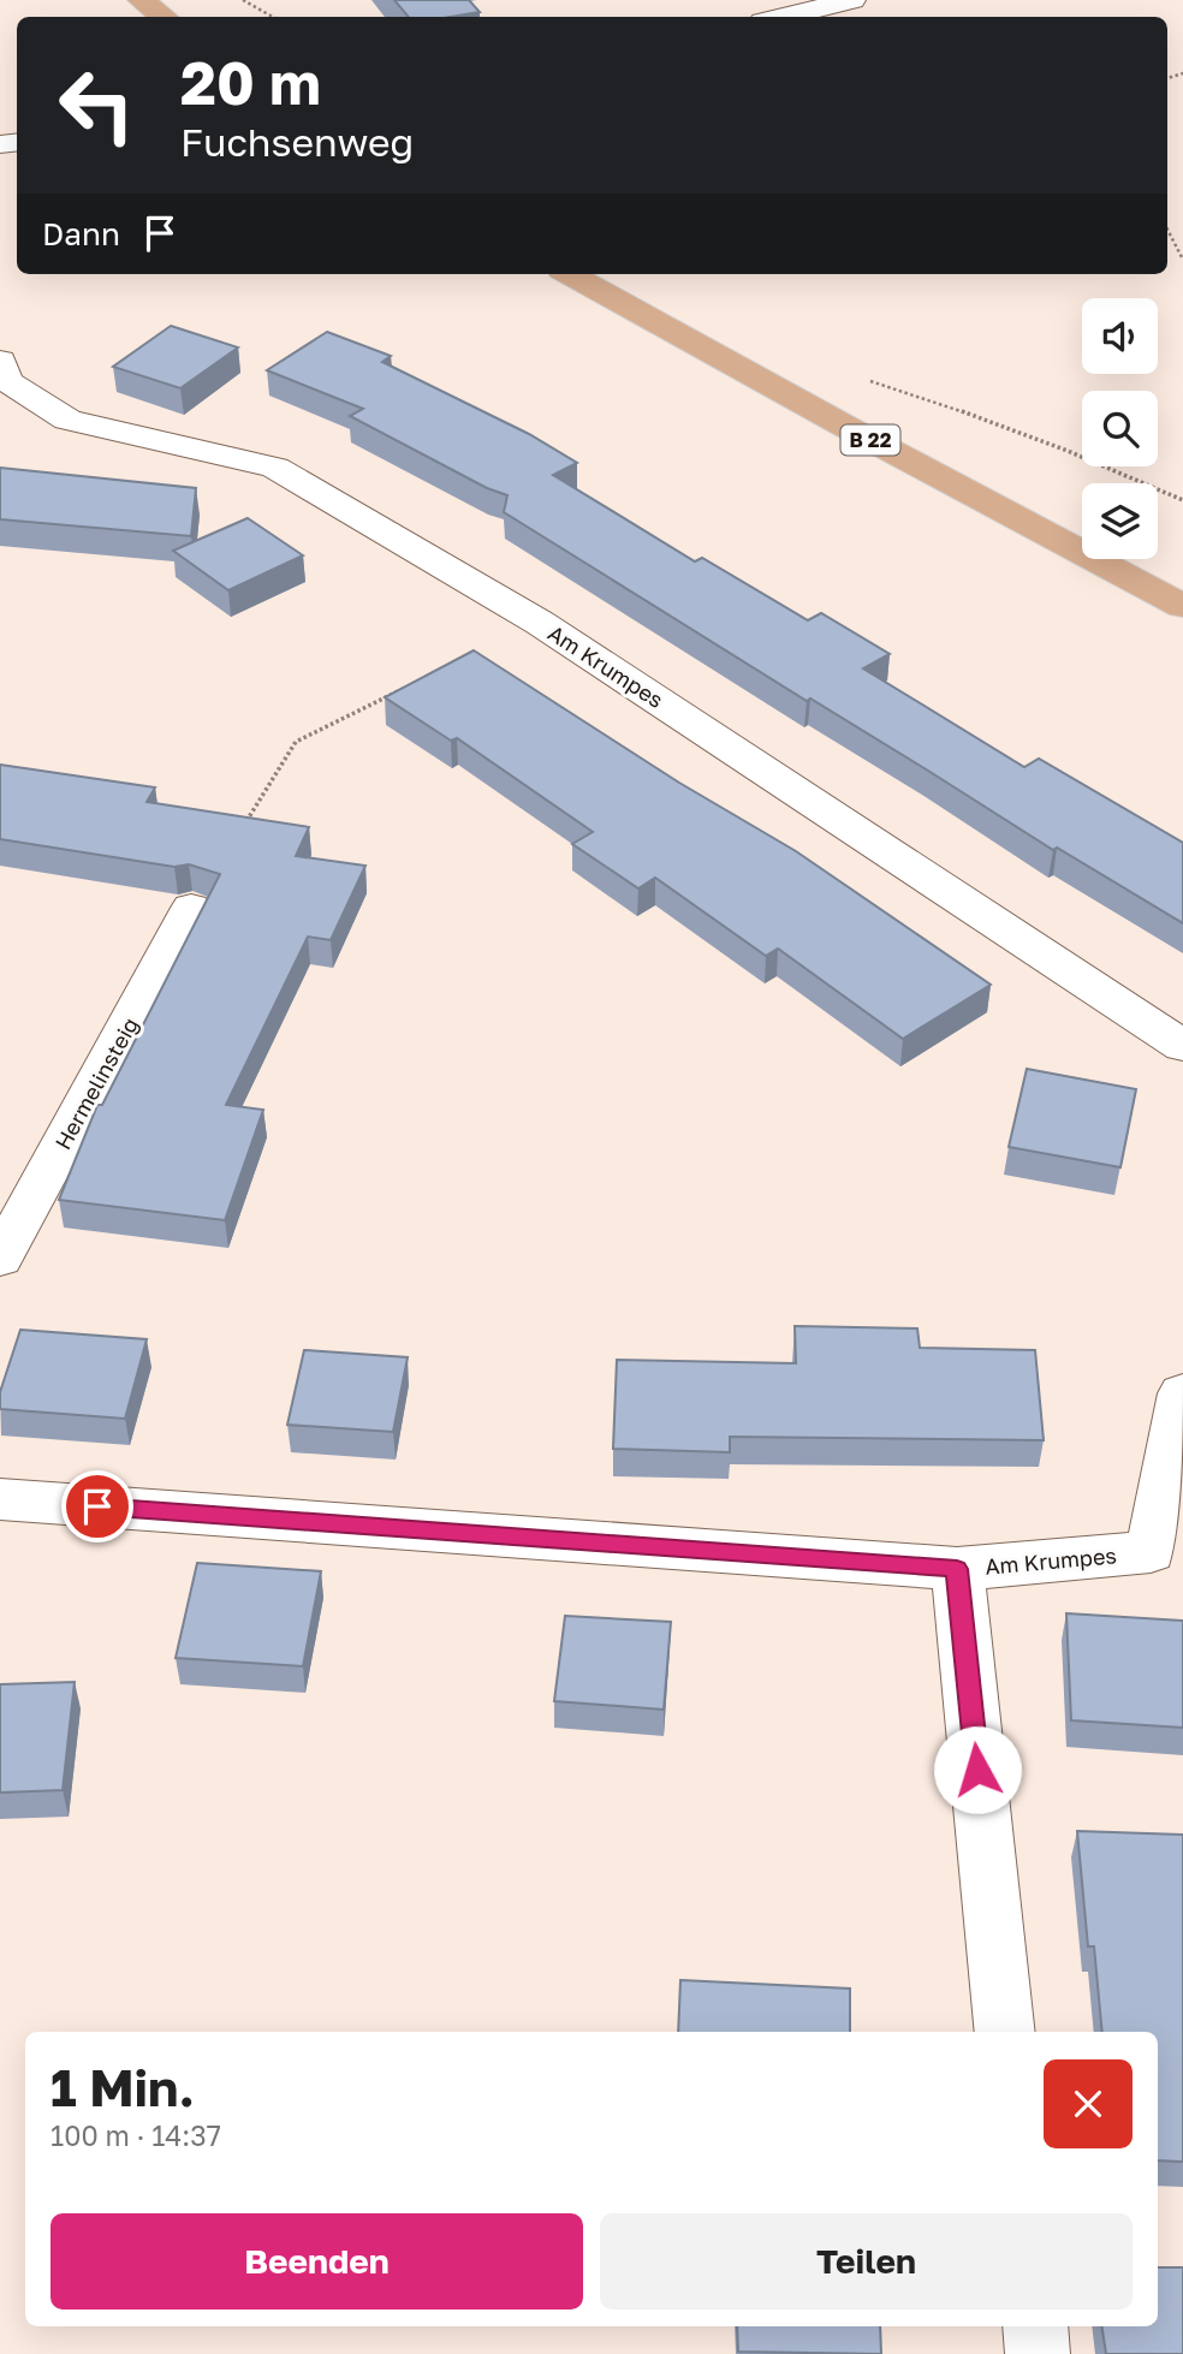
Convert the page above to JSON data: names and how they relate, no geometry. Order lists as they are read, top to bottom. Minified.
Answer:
{"streets":{"main road":["B 22"],"street":["Am Krumpes","Hermelinsteig"]},"page":{"turn":["20 m","Fuchsenweg"],"then":"Dann","heading":["1 Min.","100 m · 14:37"],"buttons":["Beenden","Teilen"]}}
